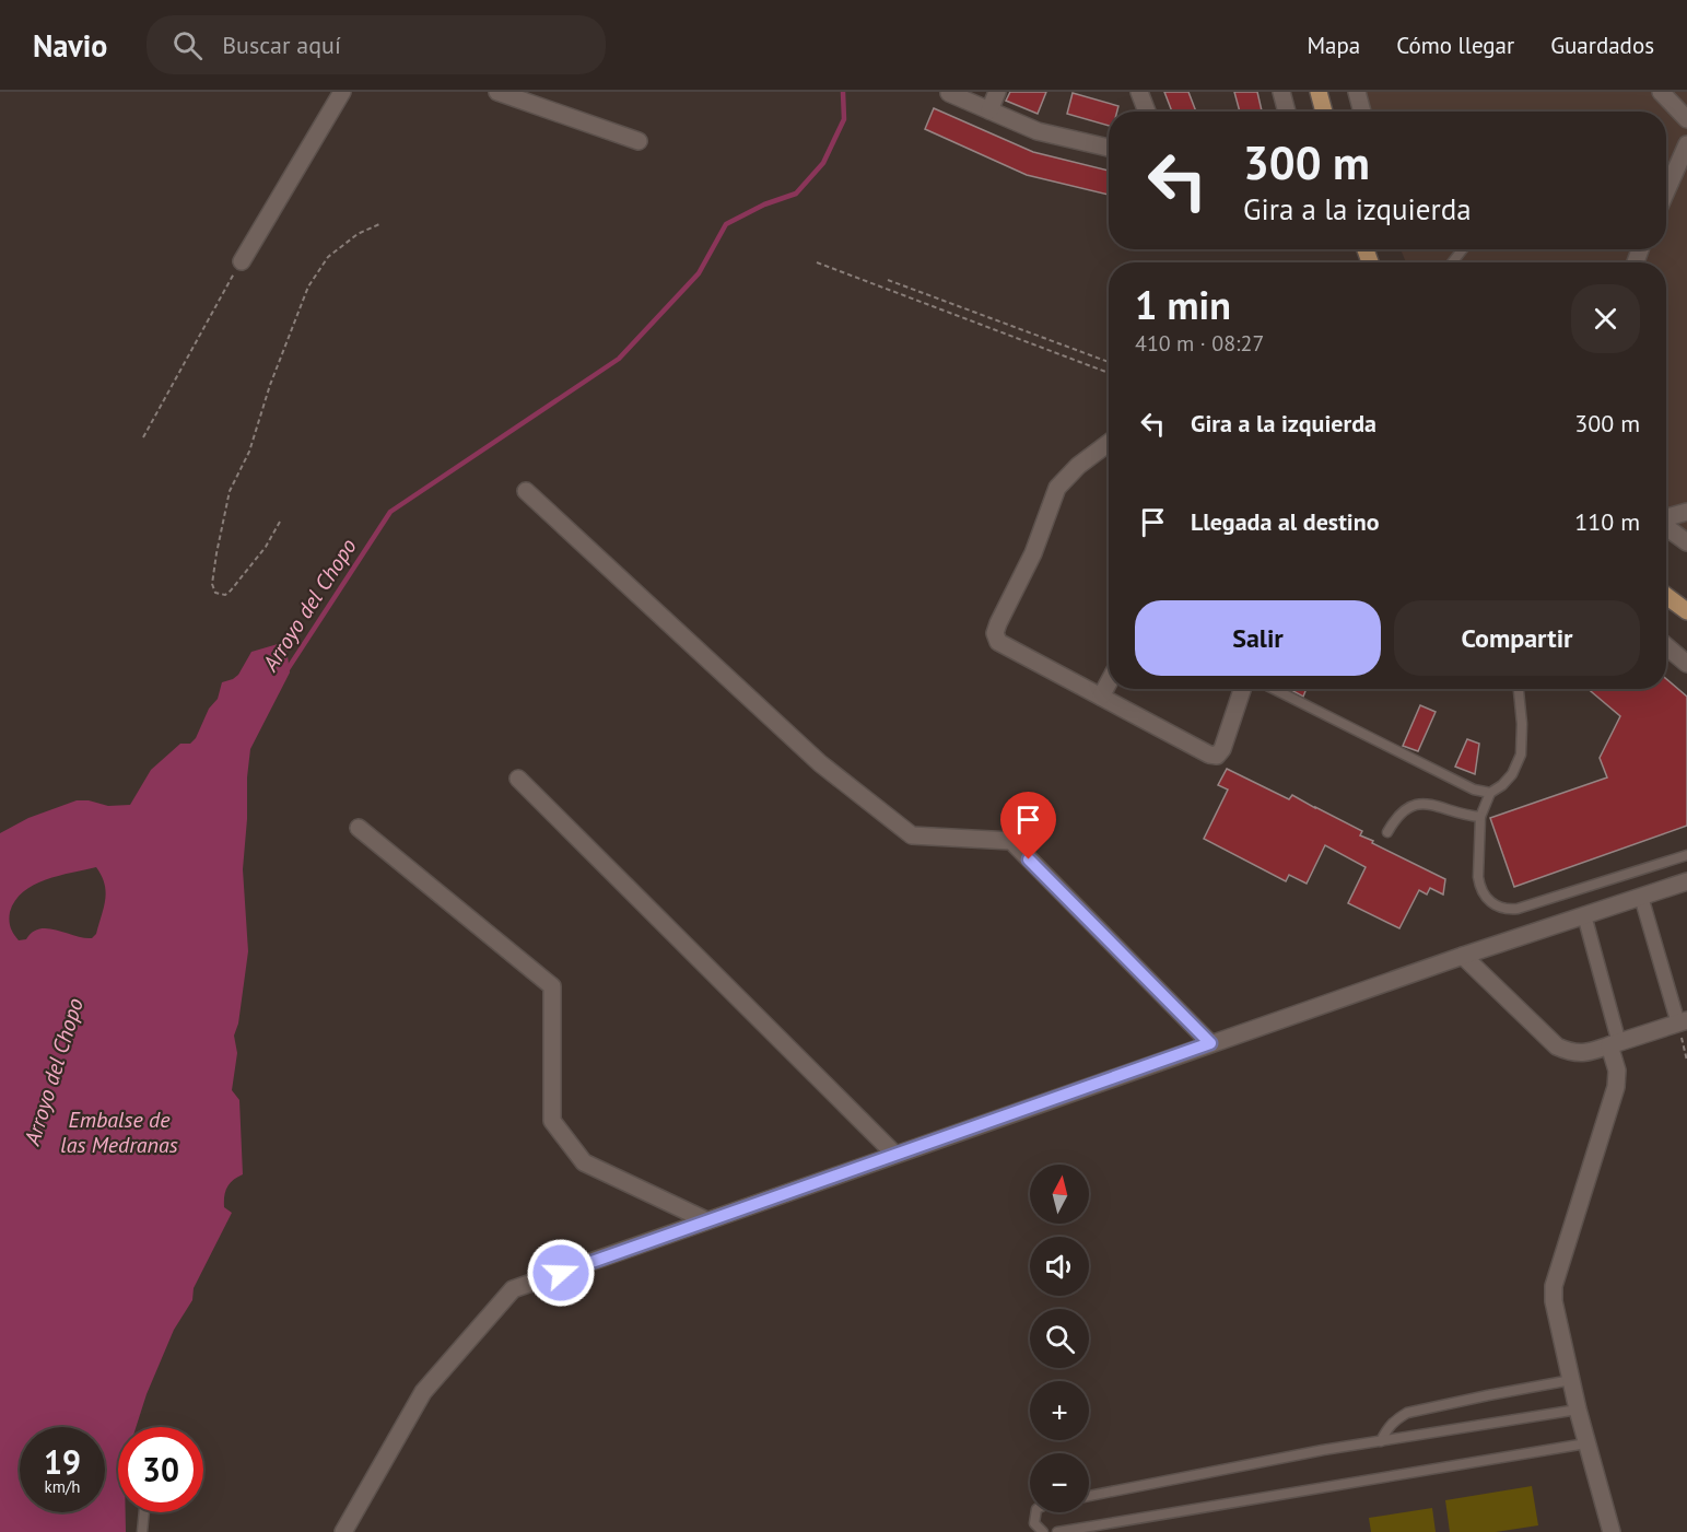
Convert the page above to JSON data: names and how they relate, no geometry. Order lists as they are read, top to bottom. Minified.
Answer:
{"water":["Arroyo del Chopo","Embalse de las Medranas"],"north":"top","page":{"header":"Navio","search":"Buscar aquí","nav":["Mapa","Cómo llegar","Guardados"],"turn":["300 m","Gira a la izquierda"],"heading":["1 min","410 m · 08:27"],"list":[{"name":"Gira a la izquierda","value":"300 m"},{"name":"Llegada al destino","value":"110 m"}],"buttons":["Salir","Compartir"],"map_buttons":["+","−"],"speed":"19 km/h","limit":"30"}}
